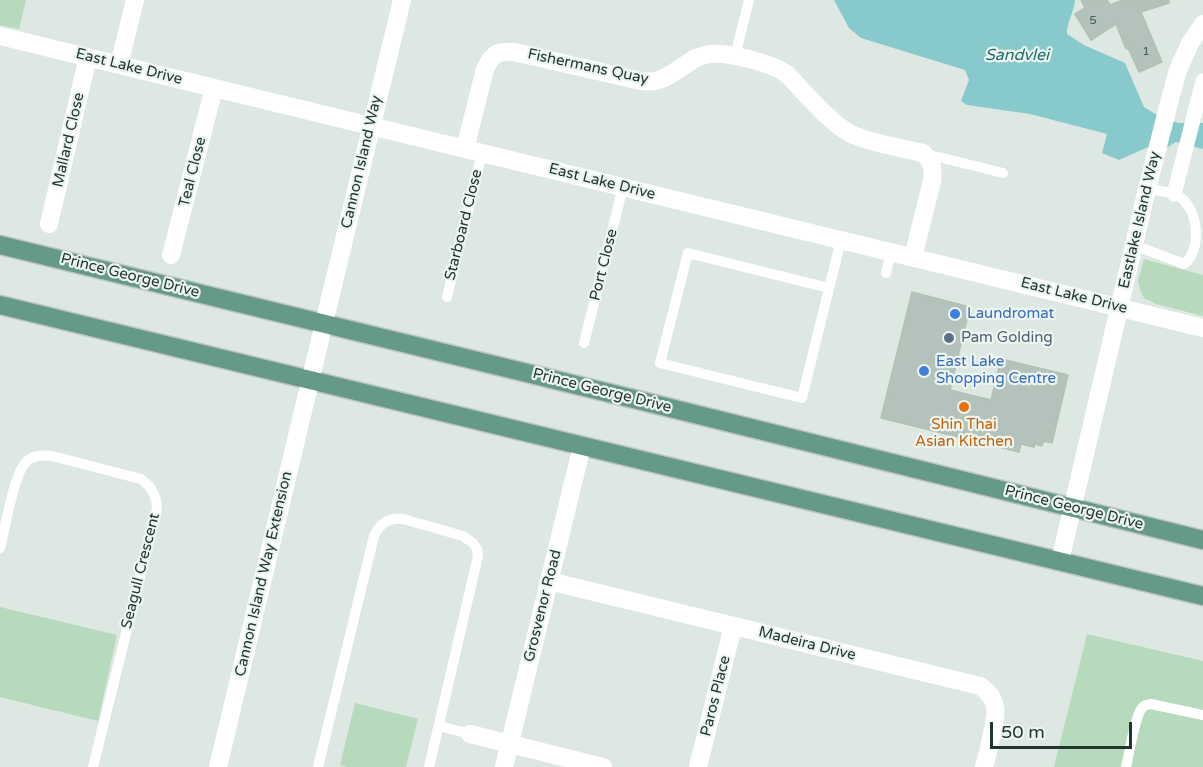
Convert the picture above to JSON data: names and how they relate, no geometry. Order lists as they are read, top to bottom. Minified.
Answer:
{"streets":{"main road":["Prince George Drive"],"street":["East Lake Drive","Fishermans Quay","Mallard Close","Cannon Island Way","Teal Close","Eastlake Island Way","Cannon Island Way Extension","Grosvenor Road","Madeira Drive","Paros Place"],"lane":["Starboard Close","Port Close","Seagull Crescent"]},"crossings":[["East Lake Drive","Fishermans Quay"],["East Lake Drive","Mallard Close"],["East Lake Drive","Cannon Island Way"],["East Lake Drive","Teal Close"],["East Lake Drive","Eastlake Island Way"],["East Lake Drive","Starboard Close"],["East Lake Drive","Port Close"],["Fishermans Quay","Starboard Close"],["Cannon Island Way","Prince George Drive"],["Cannon Island Way","Cannon Island Way Extension"],["Eastlake Island Way","Prince George Drive"],["Grosvenor Road","Madeira Drive"],["Madeira Drive","Paros Place"]],"water":["Sandvlei"],"places":["Laundromat","Pam Golding","East Lake Shopping Centre","Shin Thai Asian Kitchen"],"house_numbers":["5","1"],"scale_bar":"50 m"}
